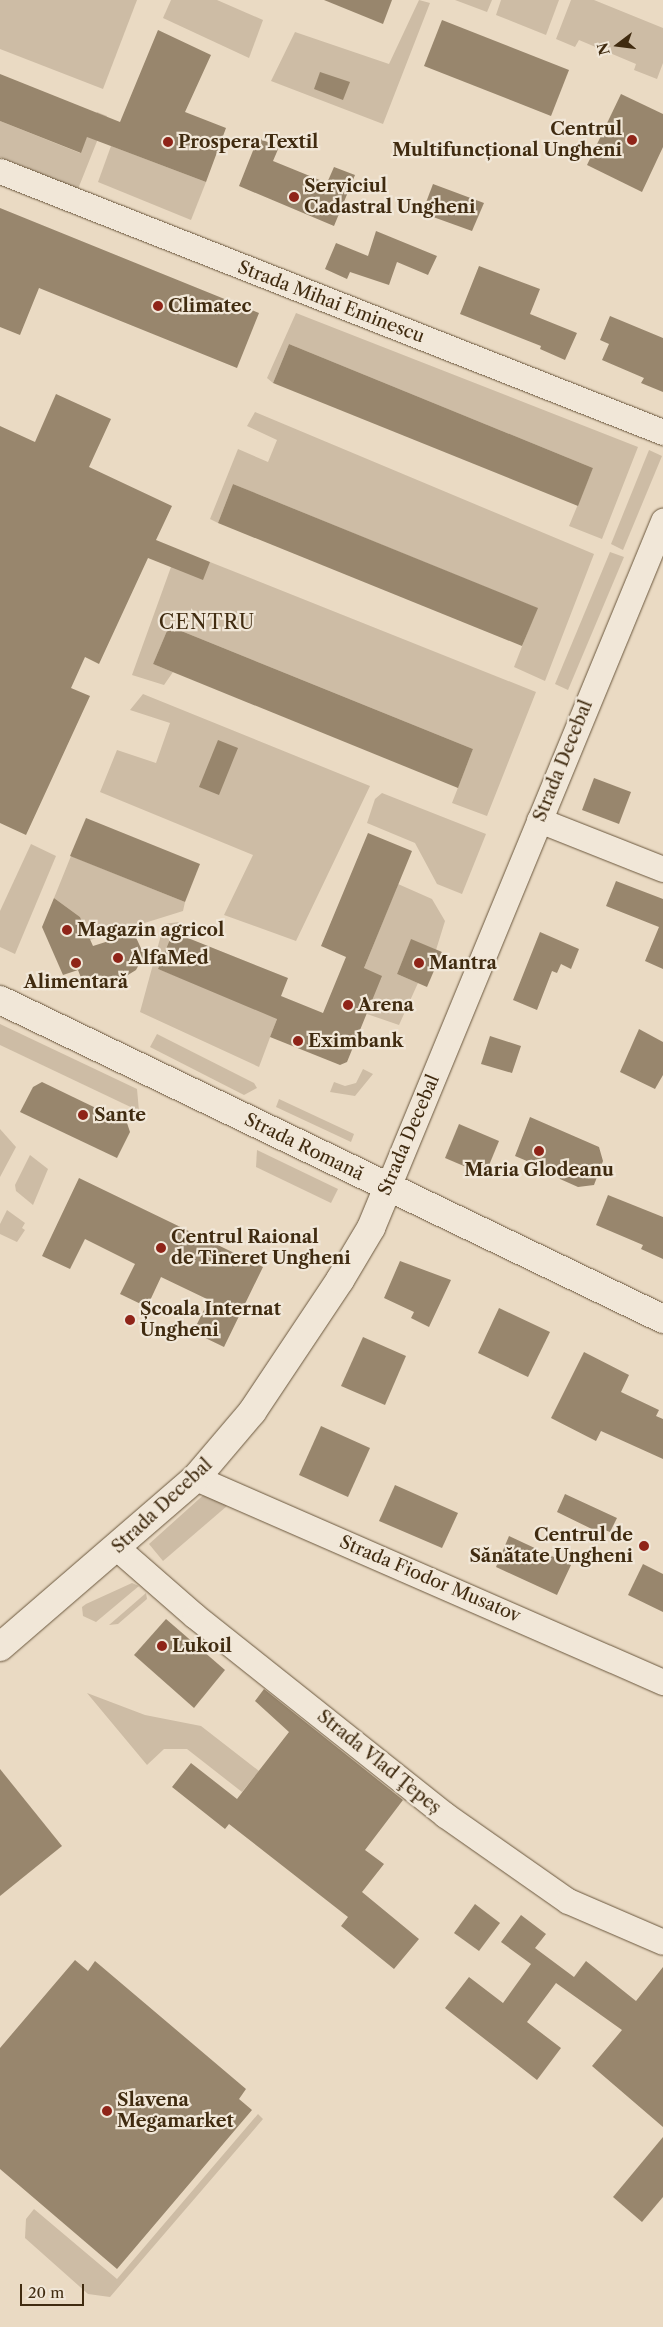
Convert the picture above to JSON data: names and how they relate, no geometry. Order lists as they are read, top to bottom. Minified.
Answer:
{"streets":{"main road":["Strada Decebal","Strada Romană"],"street":["Strada Mihai Eminescu","Strada Fiodor Musatov","Strada Vlad Ţepeș"]},"crossings":[["Strada Decebal","Strada Romană"],["Strada Decebal","Strada Fiodor Musatov"],["Strada Decebal","Strada Vlad Ţepeș"]],"districts":["CENTRU"],"places":["Centrul Multifuncțional Ungheni","Prospera Textil","Serviciul Cadastral Ungheni","Climatec","Magazin agricol","AlfaMed","Alimentară","Mantra","Arena","Eximbank","Sante","Maria Glodeanu","Centrul Raional de Tineret Ungheni","Școala Internat Ungheni","Centrul de Sănătate Ungheni","Lukoil","Slavena Megamarket"],"scale_bar":"20 m","north":"left"}
